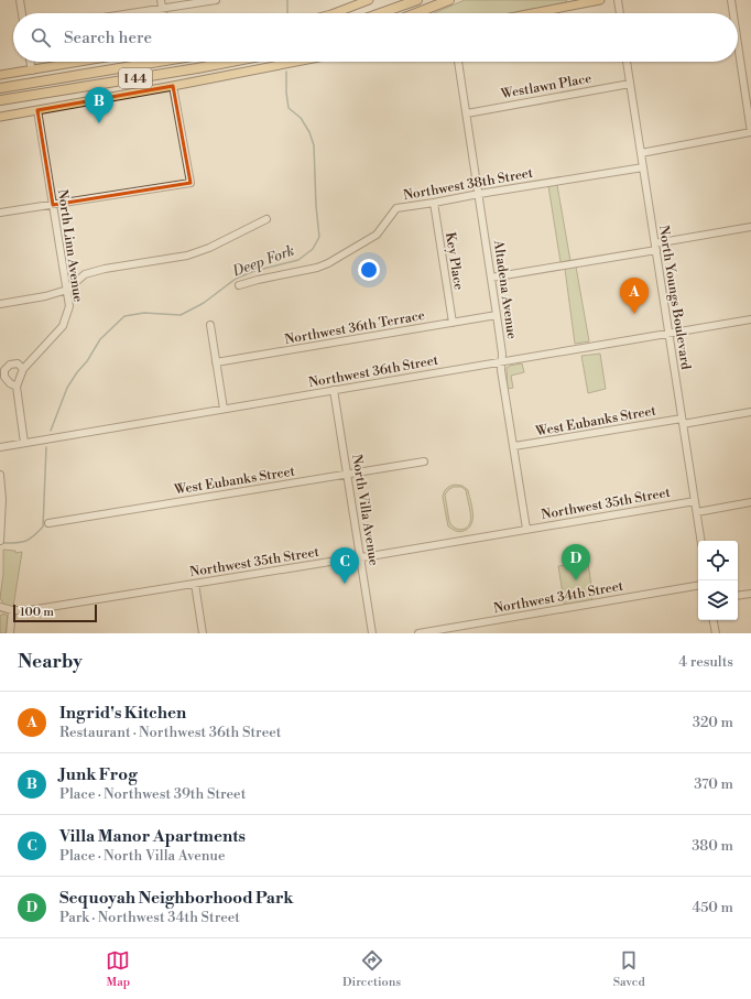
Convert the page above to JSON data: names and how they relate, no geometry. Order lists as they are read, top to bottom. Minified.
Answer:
{"streets":{"highway":["I 44"],"street":["Westlawn Place","Northwest 38th Street","North Linn Avenue","Key Place","Altadena Avenue","North Youngs Boulevard","Northwest 36th Terrace","Northwest 36th Street","West Eubanks Street","Northwest 35th Street","North Villa Avenue","Northwest 34th Street"]},"crossings":[["Westlawn Place","Altadena Avenue"],["Westlawn Place","North Youngs Boulevard"],["Northwest 38th Street","Key Place"],["Northwest 38th Street","Altadena Avenue"],["Northwest 38th Street","North Youngs Boulevard"],["North Linn Avenue","Northwest 36th Street"],["Key Place","Northwest 36th Terrace"],["Altadena Avenue","Northwest 36th Terrace"],["Altadena Avenue","Northwest 36th Street"],["Altadena Avenue","West Eubanks Street"],["Altadena Avenue","Northwest 35th Street"],["North Youngs Boulevard","Northwest 36th Street"],["North Youngs Boulevard","West Eubanks Street"],["North Youngs Boulevard","Northwest 35th Street"],["Northwest 36th Street","North Villa Avenue"],["West Eubanks Street","North Villa Avenue"],["Northwest 35th Street","North Villa Avenue"]],"water":["Deep Fork"],"scale_bar":"100 m","page":{"search":"Search here","pins":["B","A","D","C"],"scale":"100 m","heading":["Nearby","4 results"],"list":[{"mark":"A","name":"Ingrid's Kitchen","note":"Restaurant · Northwest 36th Street","value":"320 m"},{"mark":"B","name":"Junk Frog","note":"Place · Northwest 39th Street","value":"370 m"},{"mark":"C","name":"Villa Manor Apartments","note":"Place · North Villa Avenue","value":"380 m"},{"mark":"D","name":"Sequoyah Neighborhood Park","note":"Park · Northwest 34th Street","value":"450 m"}],"nav":["Map","Directions","Saved"]}}
